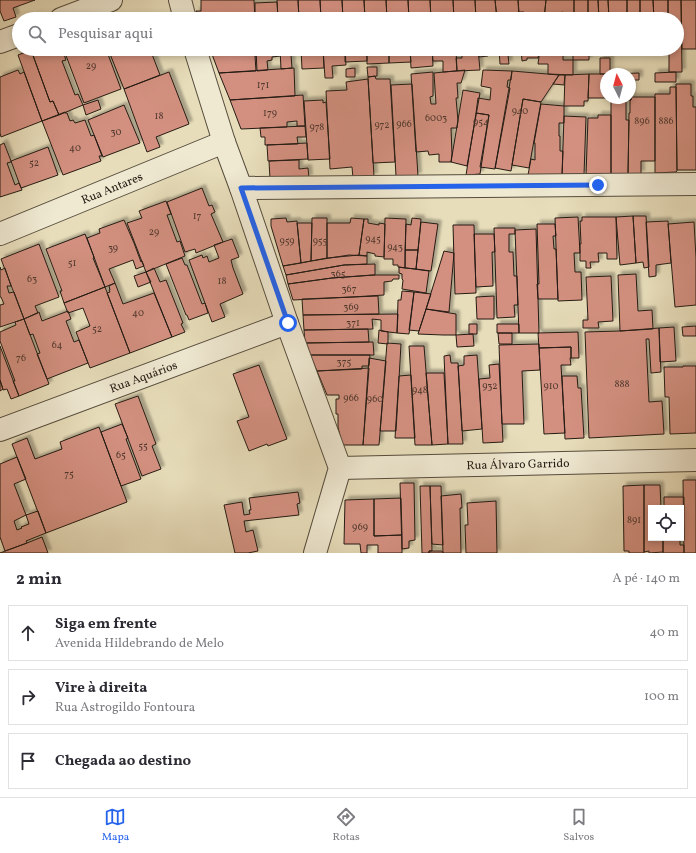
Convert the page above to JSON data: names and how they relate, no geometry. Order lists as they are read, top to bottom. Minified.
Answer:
{"streets":{"street":["Rua Antares","Rua Aquários","Rua Álvaro Garrido"]},"house_numbers":["29","171","940","179","18","6003","896","886","954","966","972","978","30","40","52","17","29","945","959","955","943","39","51","365","63","18","367","369","40","371","52","64","76","375","888","932","910","948","966","960","55","65","75","891","969"],"north":"top","page":{"search":"Pesquisar aqui","heading":["2 min","A pé · 140 m"],"list":[["Siga em frente","Avenida Hildebrando de Melo","40 m"],["Vire à direita","Rua Astrogildo Fontoura","100 m"],"Chegada ao destino"],"nav":["Mapa","Rotas","Salvos"]}}
